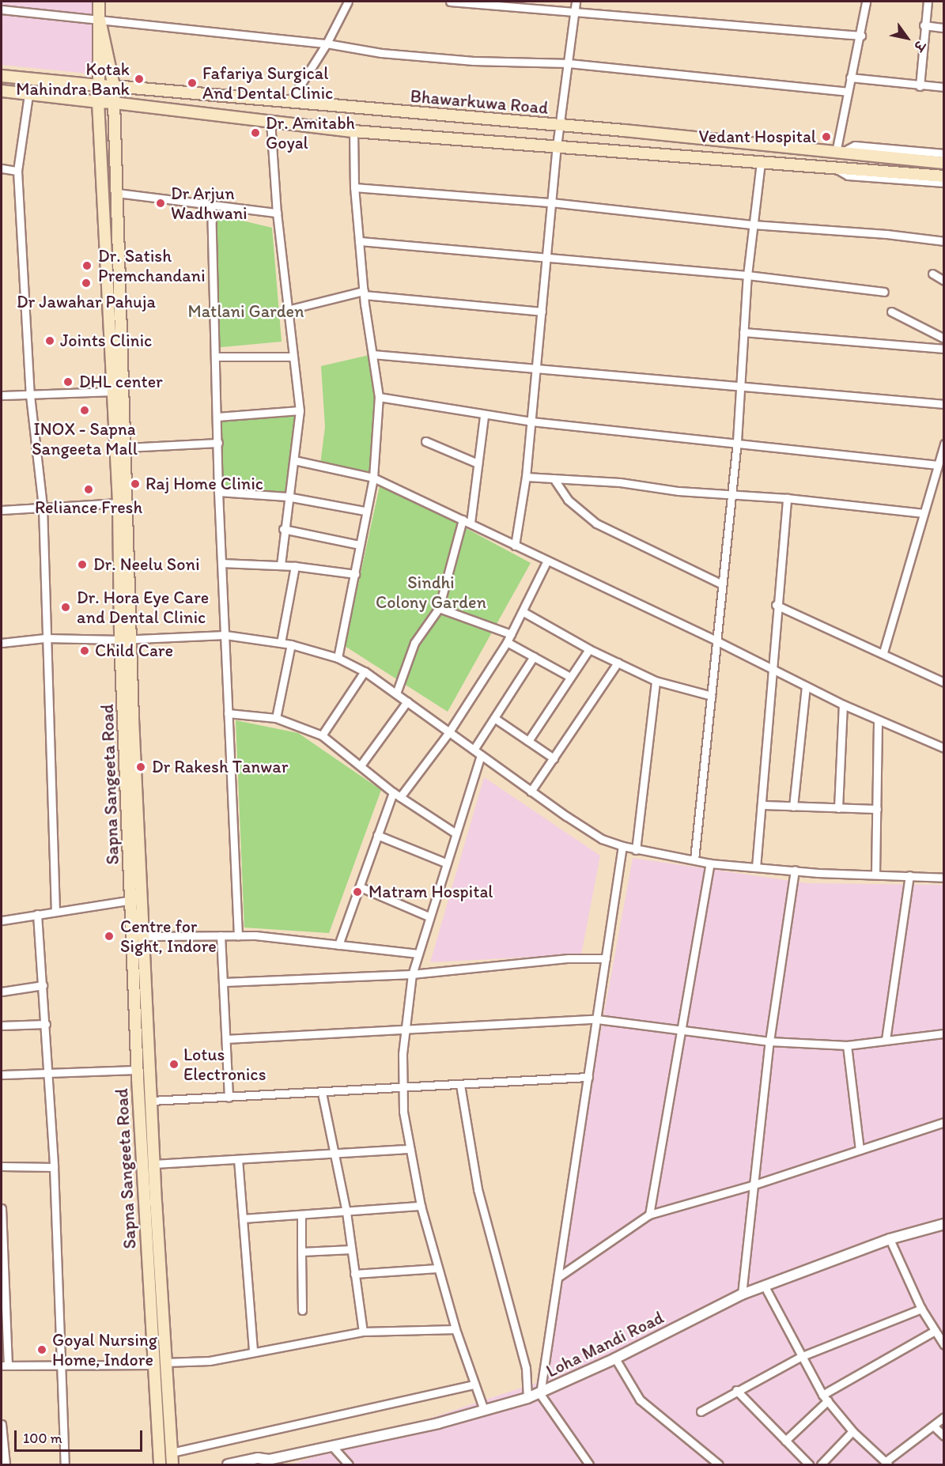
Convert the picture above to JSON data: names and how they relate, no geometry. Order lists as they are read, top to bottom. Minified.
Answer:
{"streets":{"main road":["Bhawarkuwa Road","Sapna Sangeeta Road"],"street":["Loha Mandi Road"]},"crossings":[["Bhawarkuwa Road","Sapna Sangeeta Road"]],"parks":["Matlani Garden","Sindhi Colony Garden"],"places":["Kotak Mahindra Bank","Fafariya Surgical And Dental Clinic","Dr. Amitabh Goyal","Vedant Hospital","Dr Arjun Wadhwani","Dr. Satish Premchandani","Dr Jawahar Pahuja","Joints Clinic","DHL center","INOX - Sapna Sangeeta Mall","Raj Home Clinic","Reliance Fresh","Dr. Neelu Soni","Dr. Hora Eye Care and Dental Clinic","Child Care","Dr Rakesh Tanwar","Matram Hospital","Centre for Sight, Indore","Lotus Electronics","Goyal Nursing Home, Indore"],"scale_bar":"100 m","north":"bottom right"}
